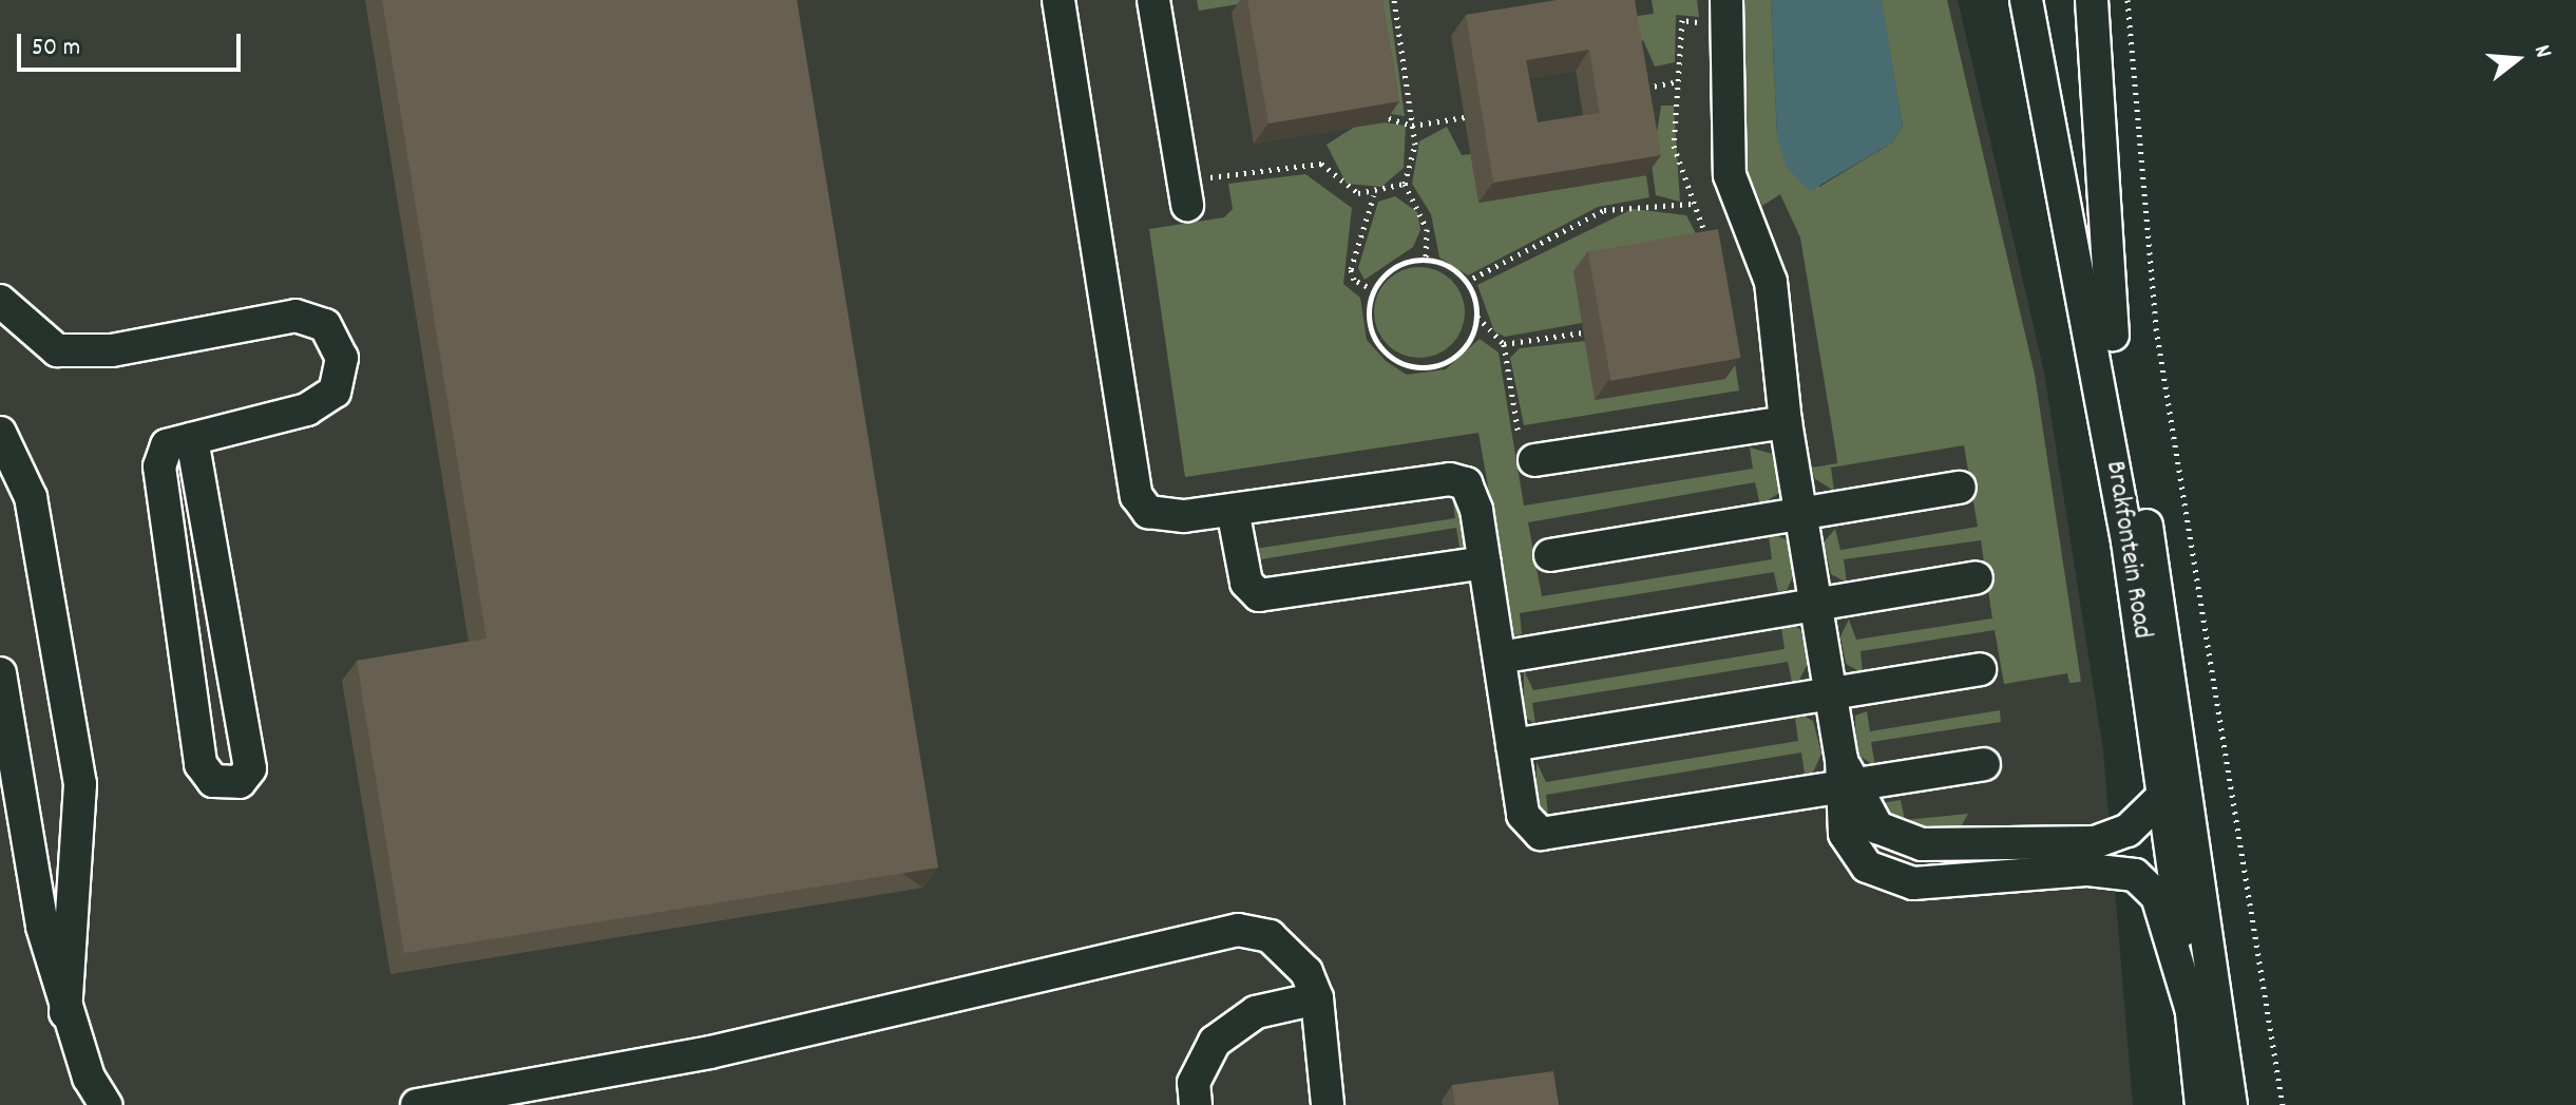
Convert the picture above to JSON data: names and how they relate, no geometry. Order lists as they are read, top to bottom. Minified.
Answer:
{"streets":{"street":["Brakfontein Road"]},"scale_bar":"50 m","north":"right"}
